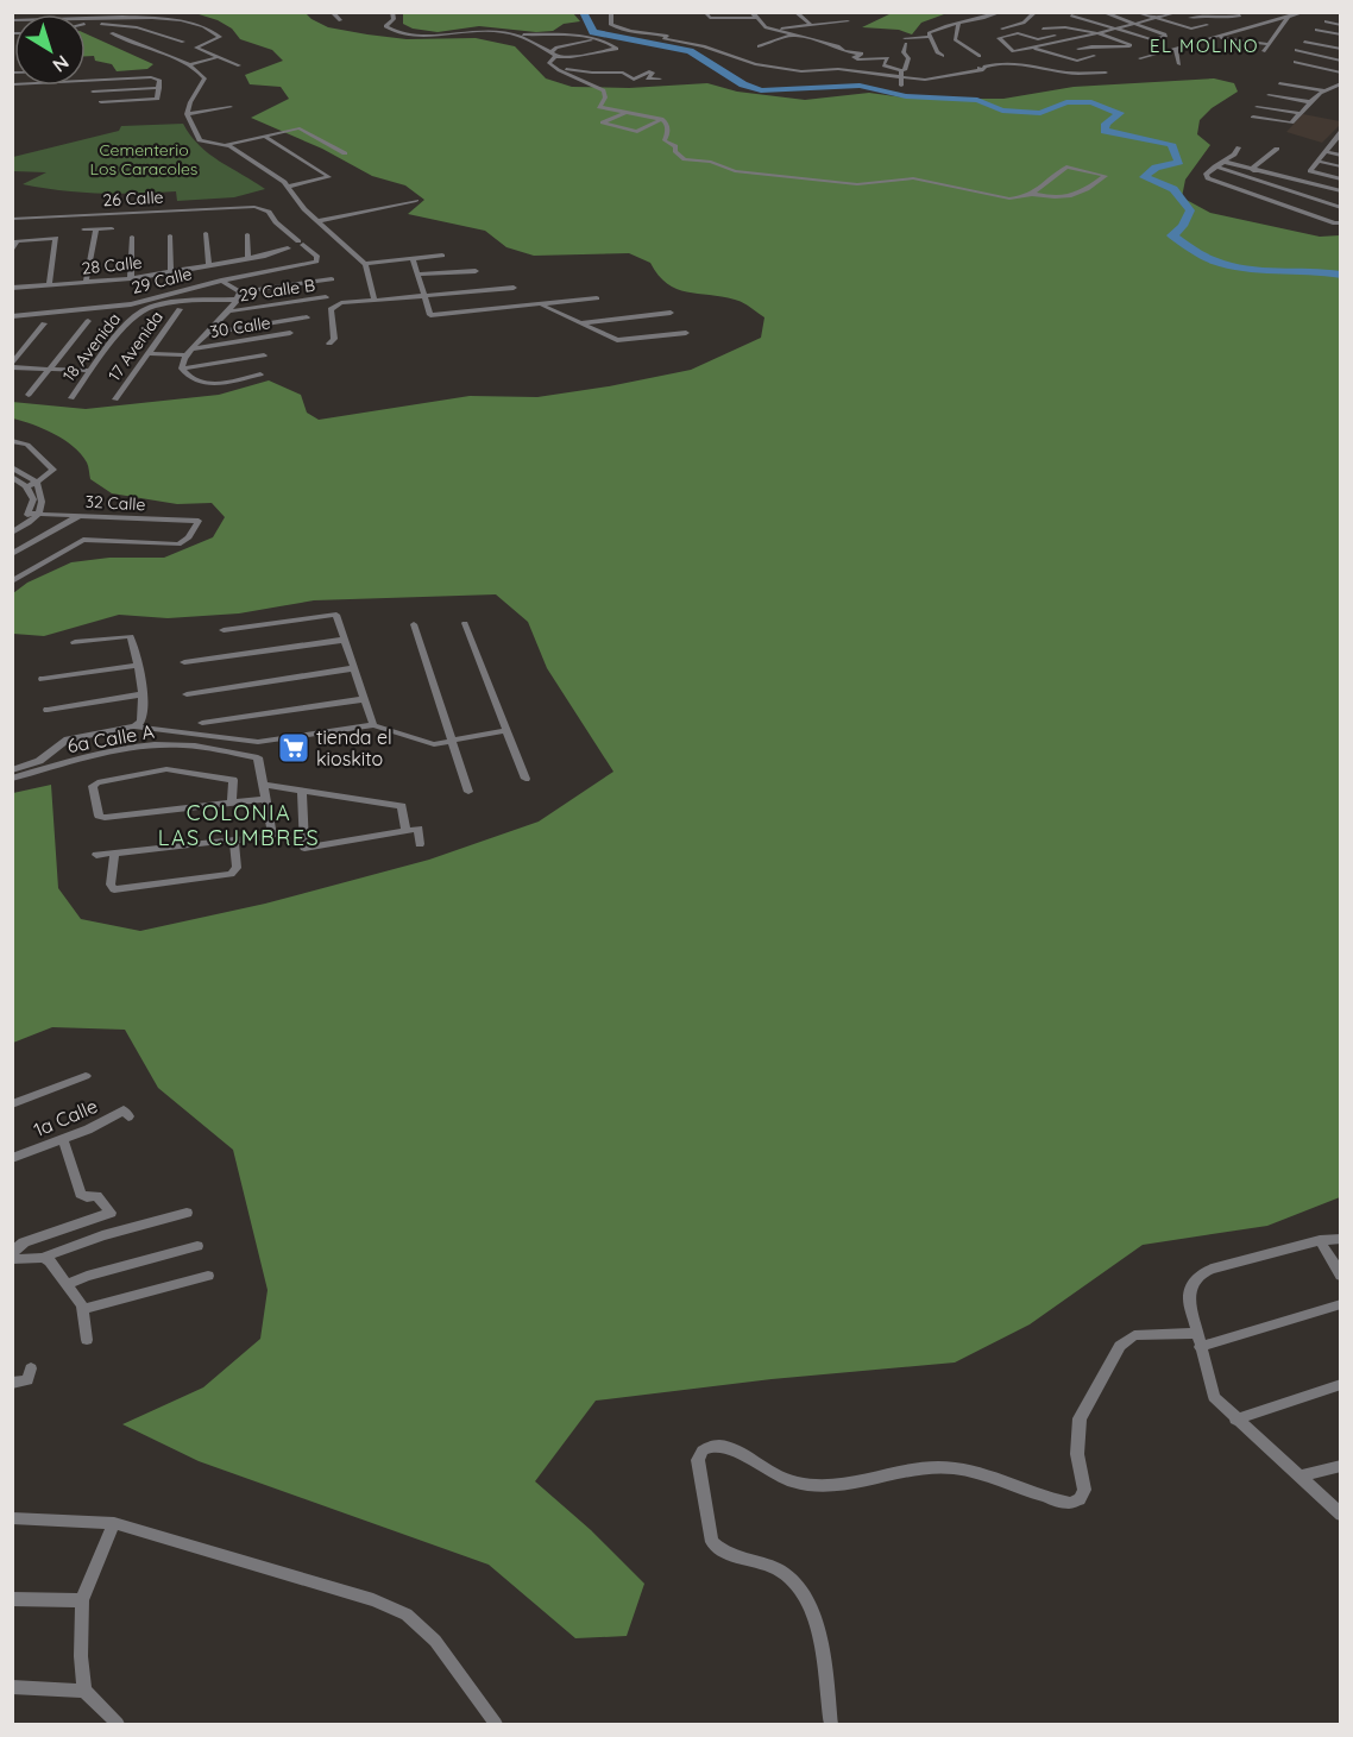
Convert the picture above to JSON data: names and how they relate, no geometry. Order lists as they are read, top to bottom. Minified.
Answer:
{"streets":{"street":["26 Calle","28 Calle","29 Calle","29 Calle B","30 Calle","17 Avenida","18 Avenida","32 Calle","6a Calle A","1a Calle"]},"crossings":[["30 Calle","17 Avenida"]],"districts":["EL MOLINO","COLONIA LAS CUMBRES"],"parks":["Cementerio Los Caracoles"],"places":{"supermarket":["tienda el kioskito"]},"north":"bottom right"}
